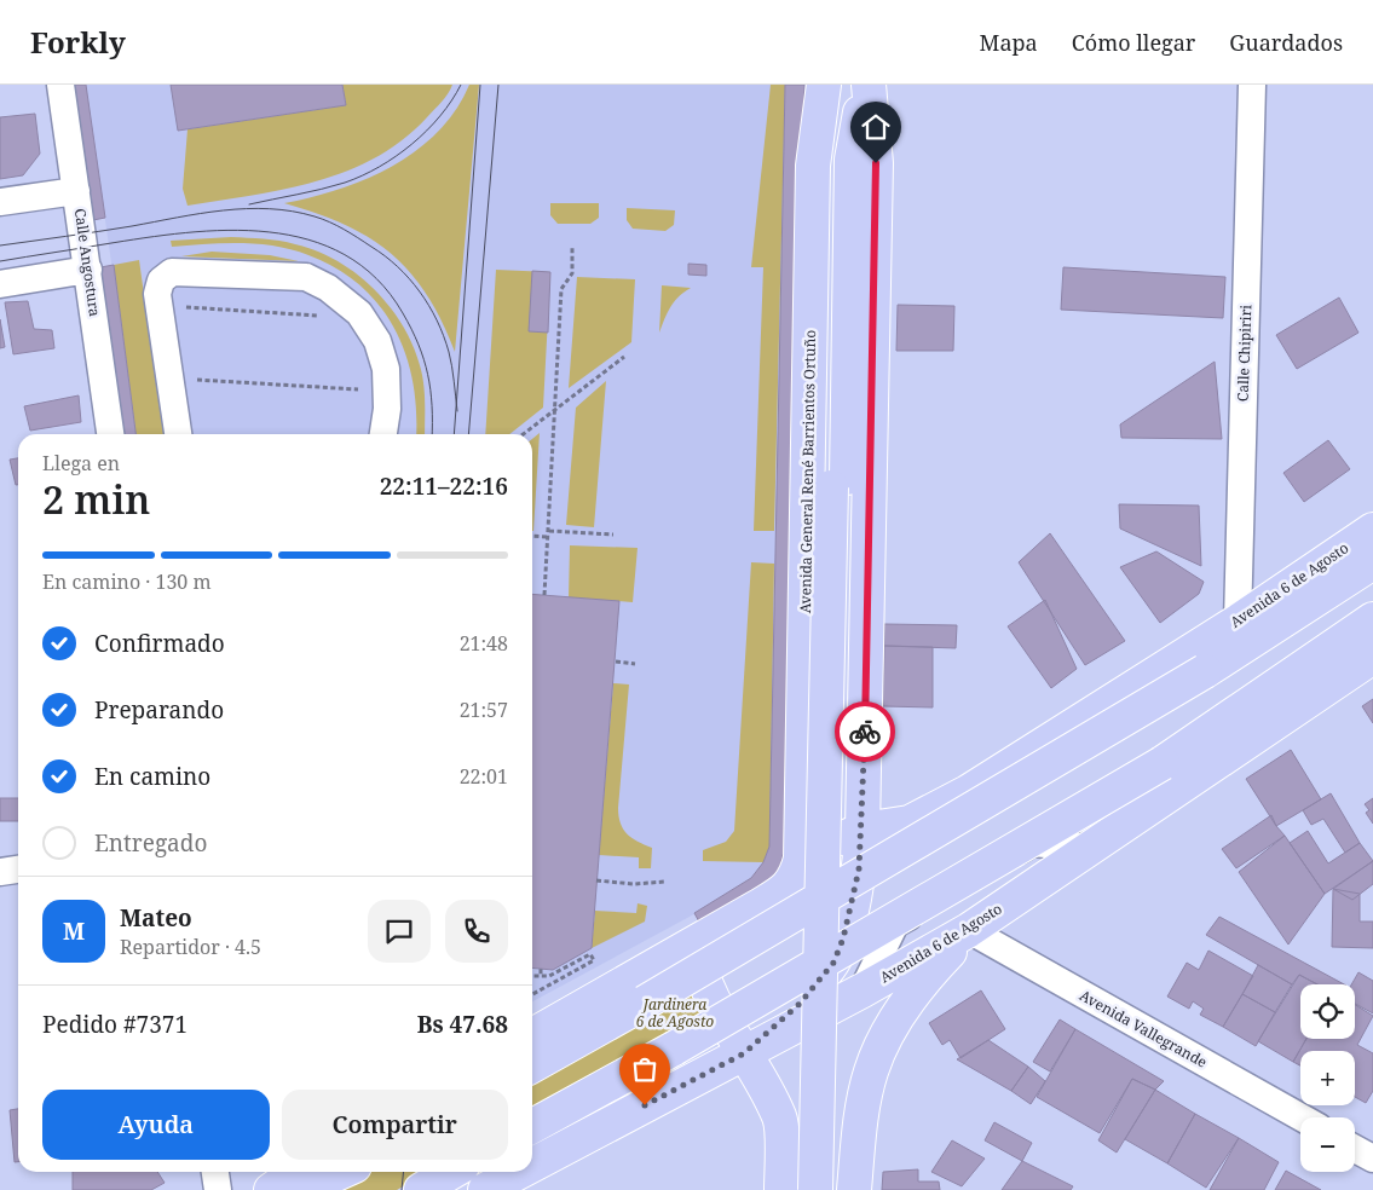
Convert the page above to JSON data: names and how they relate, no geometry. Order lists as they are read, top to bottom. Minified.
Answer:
{"streets":{"main road":["Avenida General René Barrientos Ortuño","Avenida 6 de Agosto"],"street":["Calle Angostura","Calle Chipiriri","Avenida Vallegrande"]},"crossings":[["Calle Chipiriri","Avenida 6 de Agosto"],["Avenida General René Barrientos Ortuño","Avenida 6 de Agosto"],["Avenida 6 de Agosto","Avenida Vallegrande"]],"parks":["Jardinera 6 de Agosto"],"page":{"header":"Forkly","nav":["Mapa","Cómo llegar","Guardados"],"heading":["2 min","Llega en","22:11–22:16"],"panel":["Mateo","Repartidor · 4.5","Pedido #7371","Bs 47.68"],"bar":"En camino · 130 m","list":[["Confirmado","21:48"],["Preparando","21:57"],["En camino","22:01"],"Entregado"],"round":"M","map_buttons":["+","−"],"buttons":["Ayuda","Compartir"]}}
